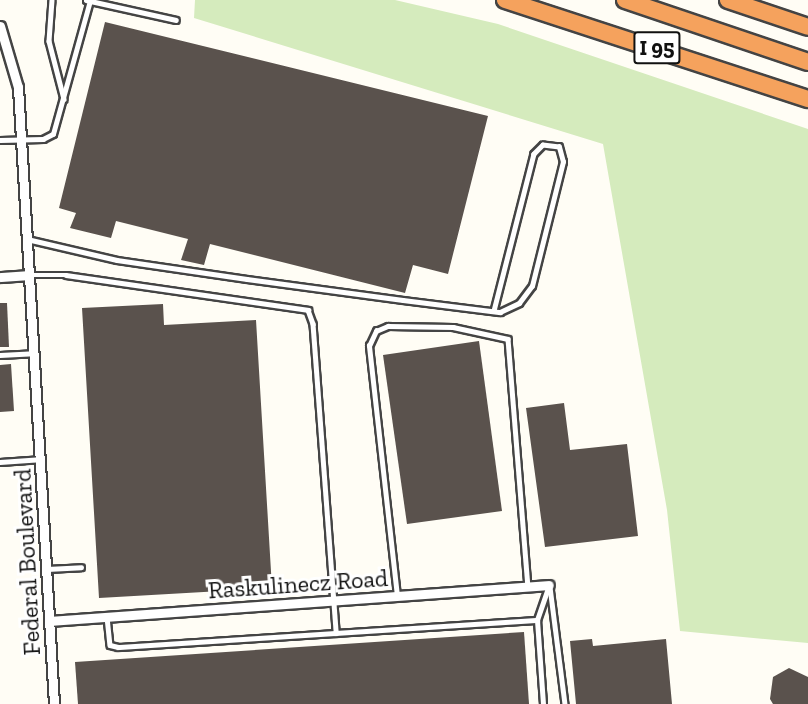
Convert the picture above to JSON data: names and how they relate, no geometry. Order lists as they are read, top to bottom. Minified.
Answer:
{"streets":{"highway":["I 95"],"street":["Federal Boulevard","Raskulinecz Road"]},"crossings":[["Federal Boulevard","Raskulinecz Road"]]}
